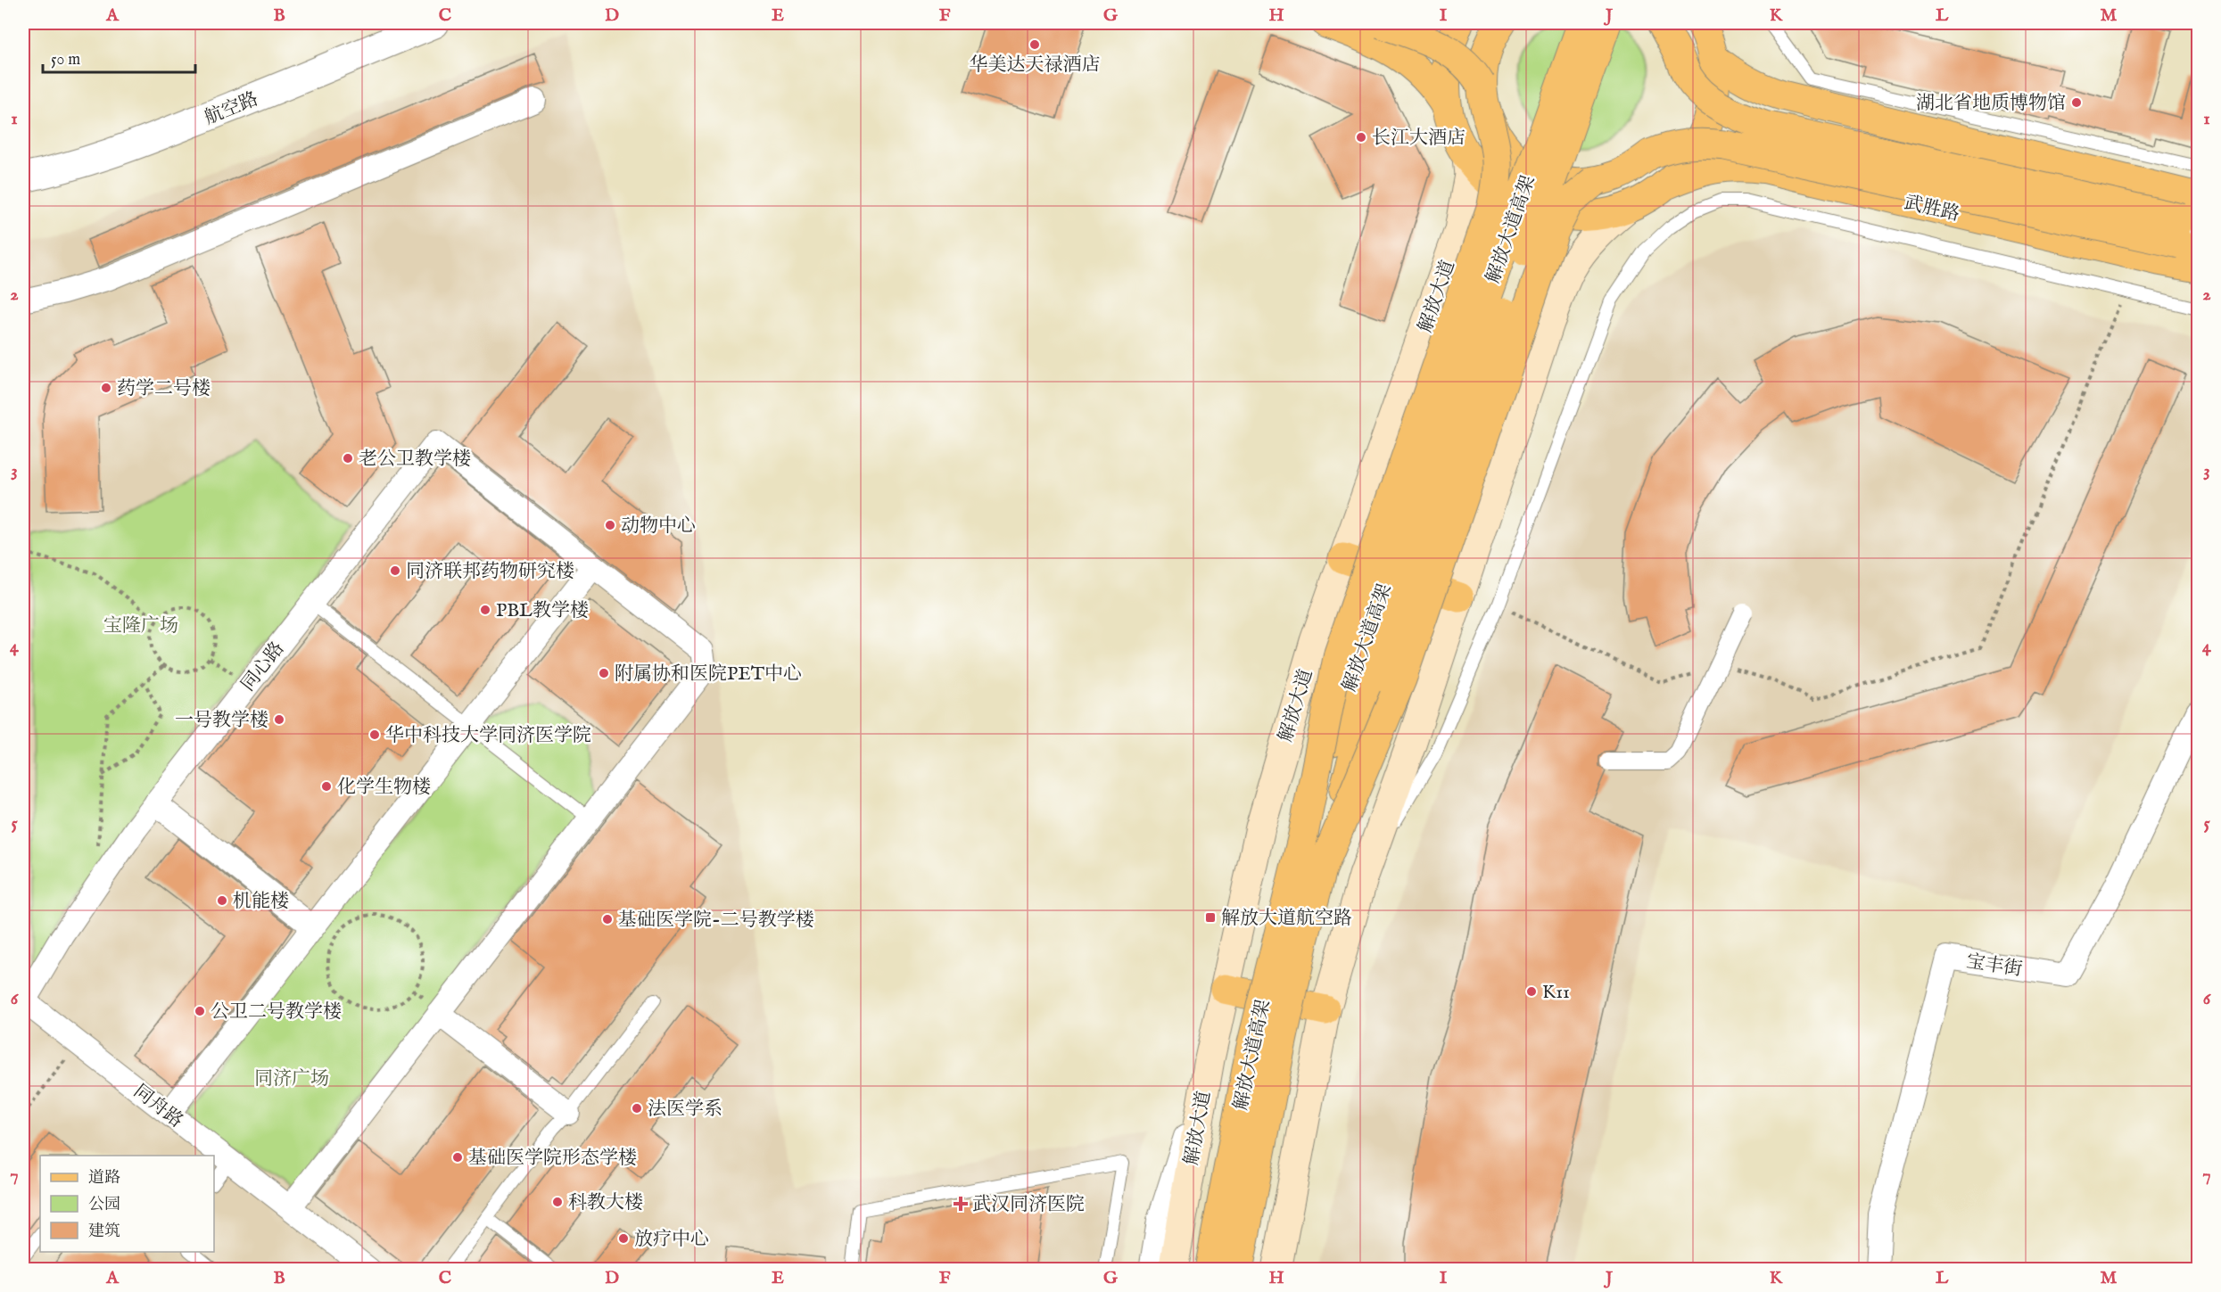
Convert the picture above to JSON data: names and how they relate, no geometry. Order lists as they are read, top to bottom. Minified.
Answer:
{"streets":{"main road":["武胜路","解放大道高架","解放大道"],"street":["航空路","同心路","宝丰街","同舟路"]},"crossings":[["同心路","同舟路"]],"parks":["宝隆广场","同济广场"],"places":{"other":["华美达天禄酒店","湖北省地质博物馆","长江大酒店","药学二号楼","老公卫教学楼","动物中心","同济联邦药物研究楼","PBL教学楼","附属协和医院PET中心","一号教学楼","华中科技大学同济医学院","化学生物楼","机能楼","基础医学院-二号教学楼","K11","公卫二号教学楼","法医学系","基础医学院形态学楼","科教大楼","放疗中心"],"transit":["解放大道航空路"],"health":["武汉同济医院"]},"legend":["道路","公园","建筑"],"scale_bar":"50 m","grid":{"columns":["A","B","C","D","E","F","G","H","I","J","K","L","M"],"rows":["1","2","3","4","5","6","7"]}}
